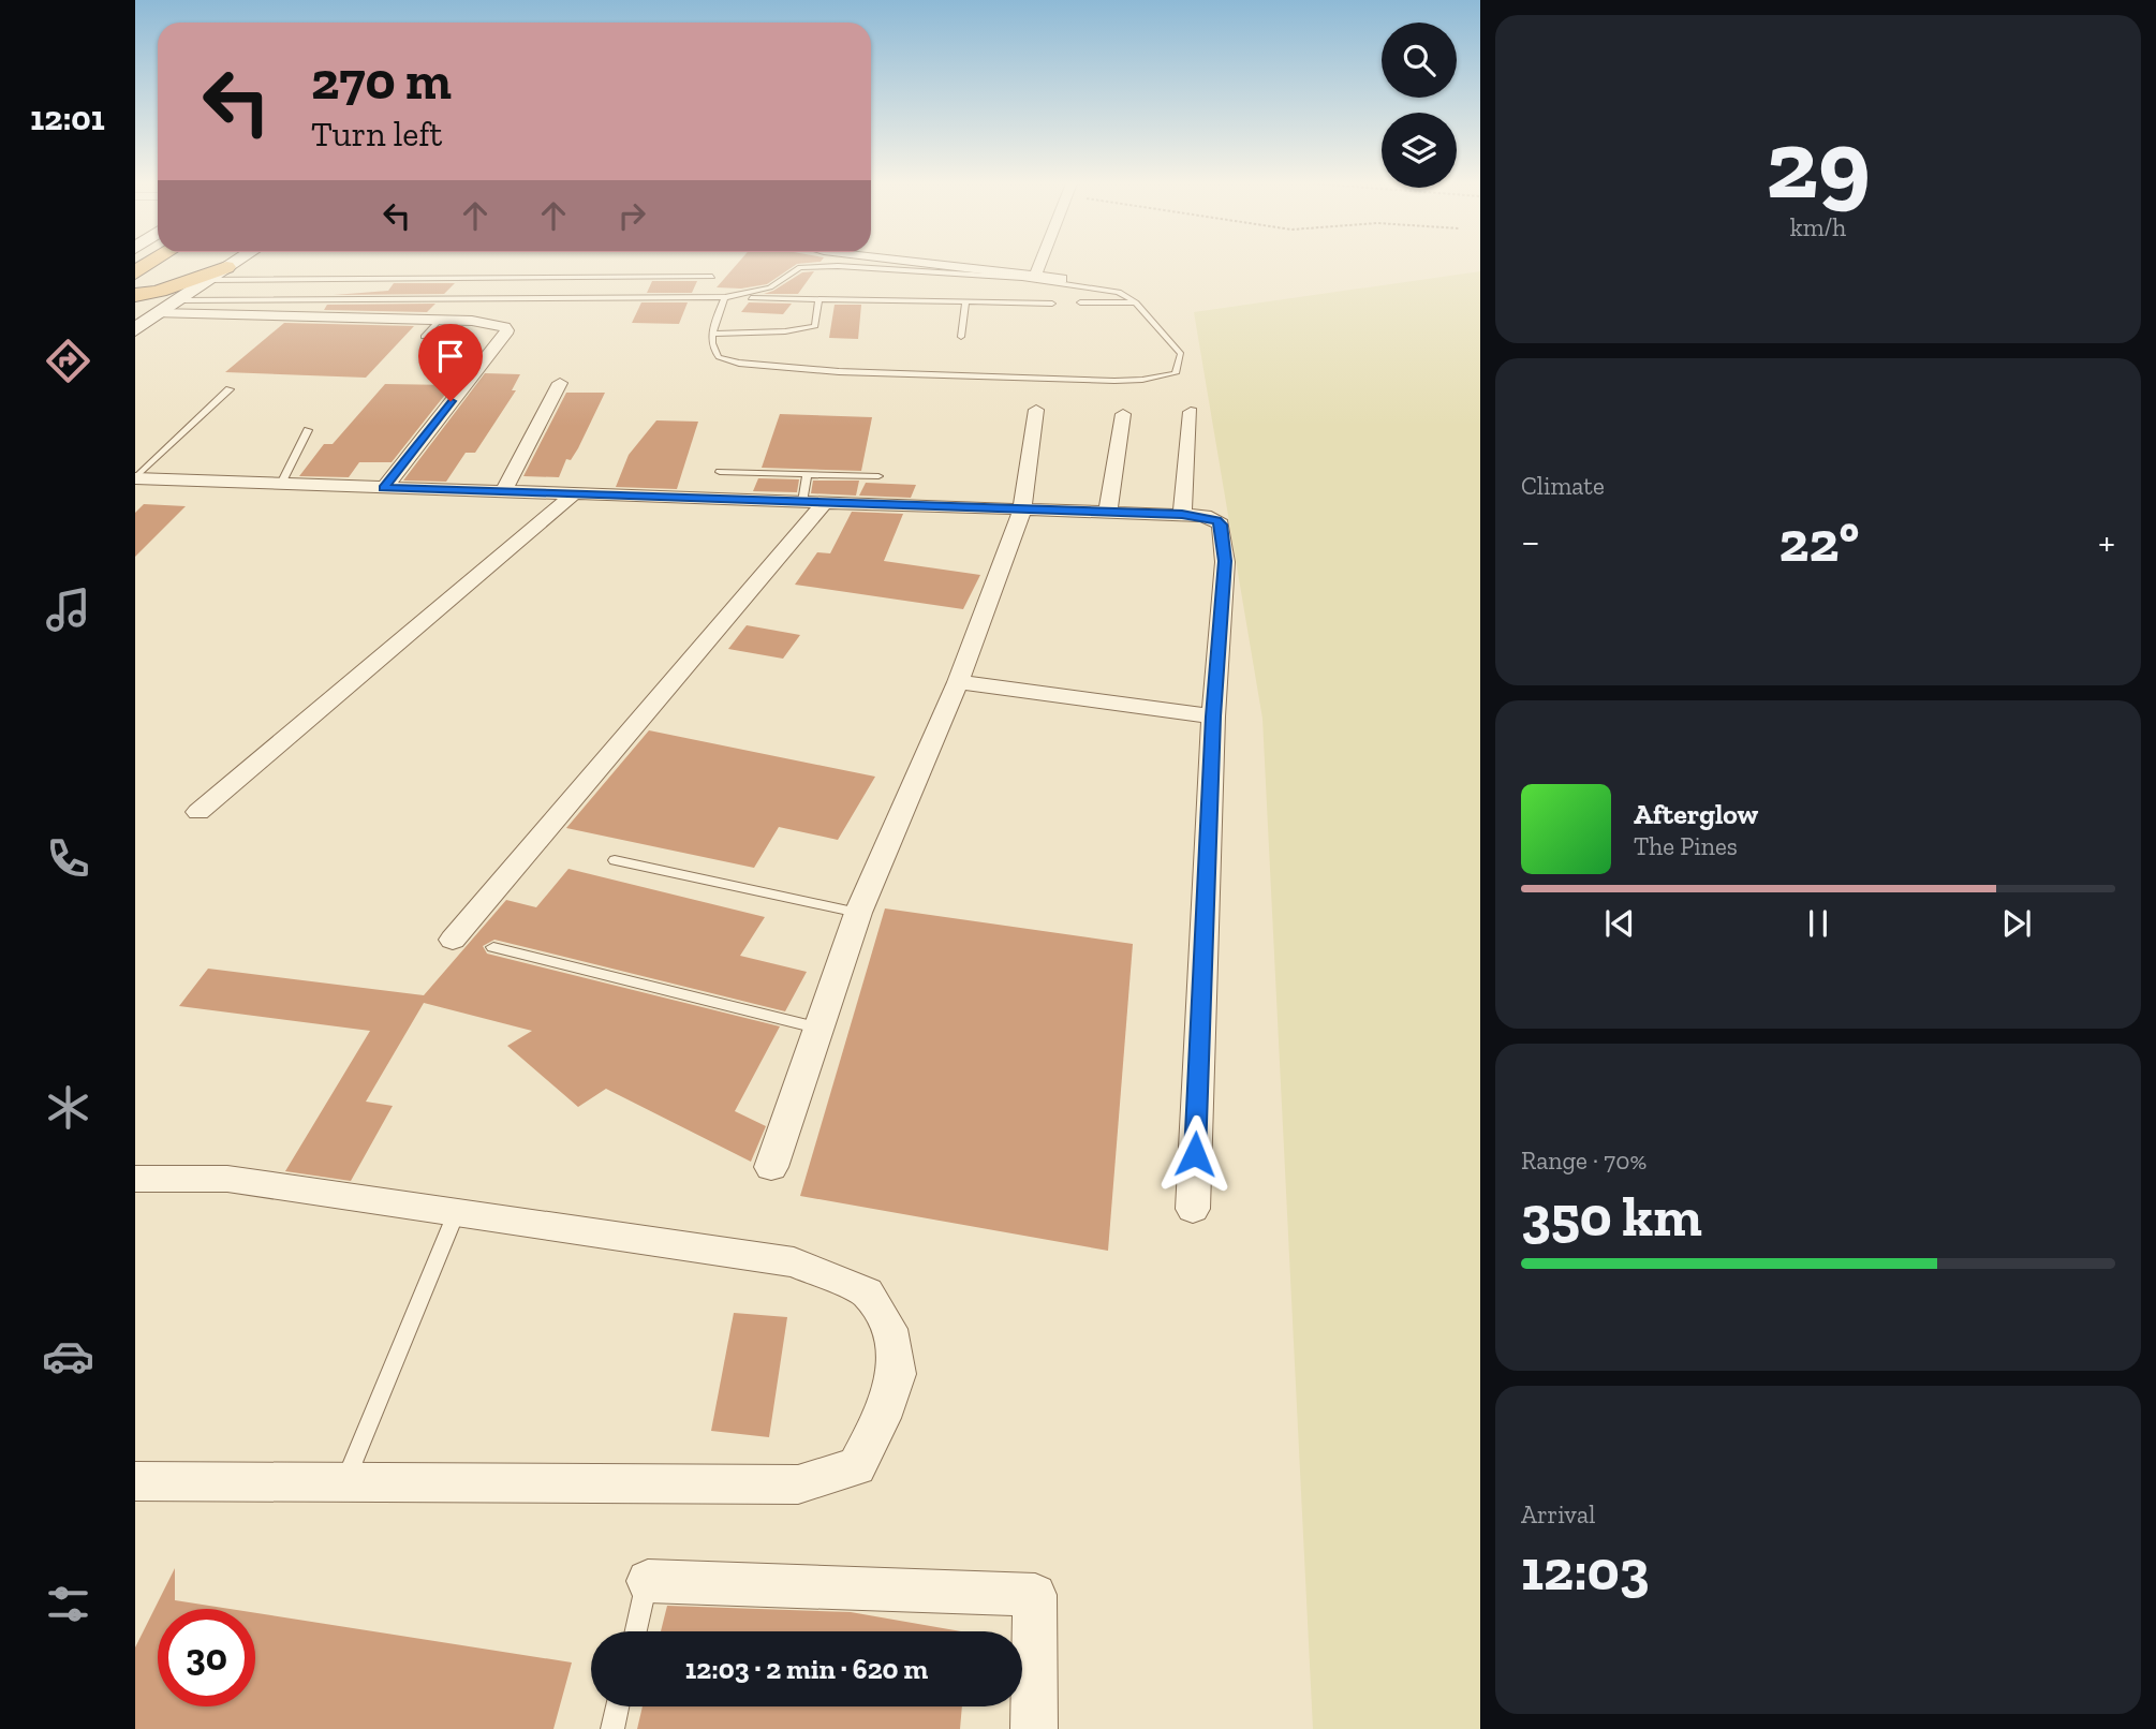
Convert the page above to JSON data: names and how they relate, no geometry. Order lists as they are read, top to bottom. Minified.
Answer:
{"page":{"tabs":"12:01","tile":[["29","km/h"],"Climate",["Range · 70%","350 km"],["Arrival","12:03"]],"turn":["270 m","Turn left"],"heat":["−","22°","+"],"song":["Afterglow","The Pines"],"limit":"30","trip":"12:03 · 2 min · 620 m"}}
